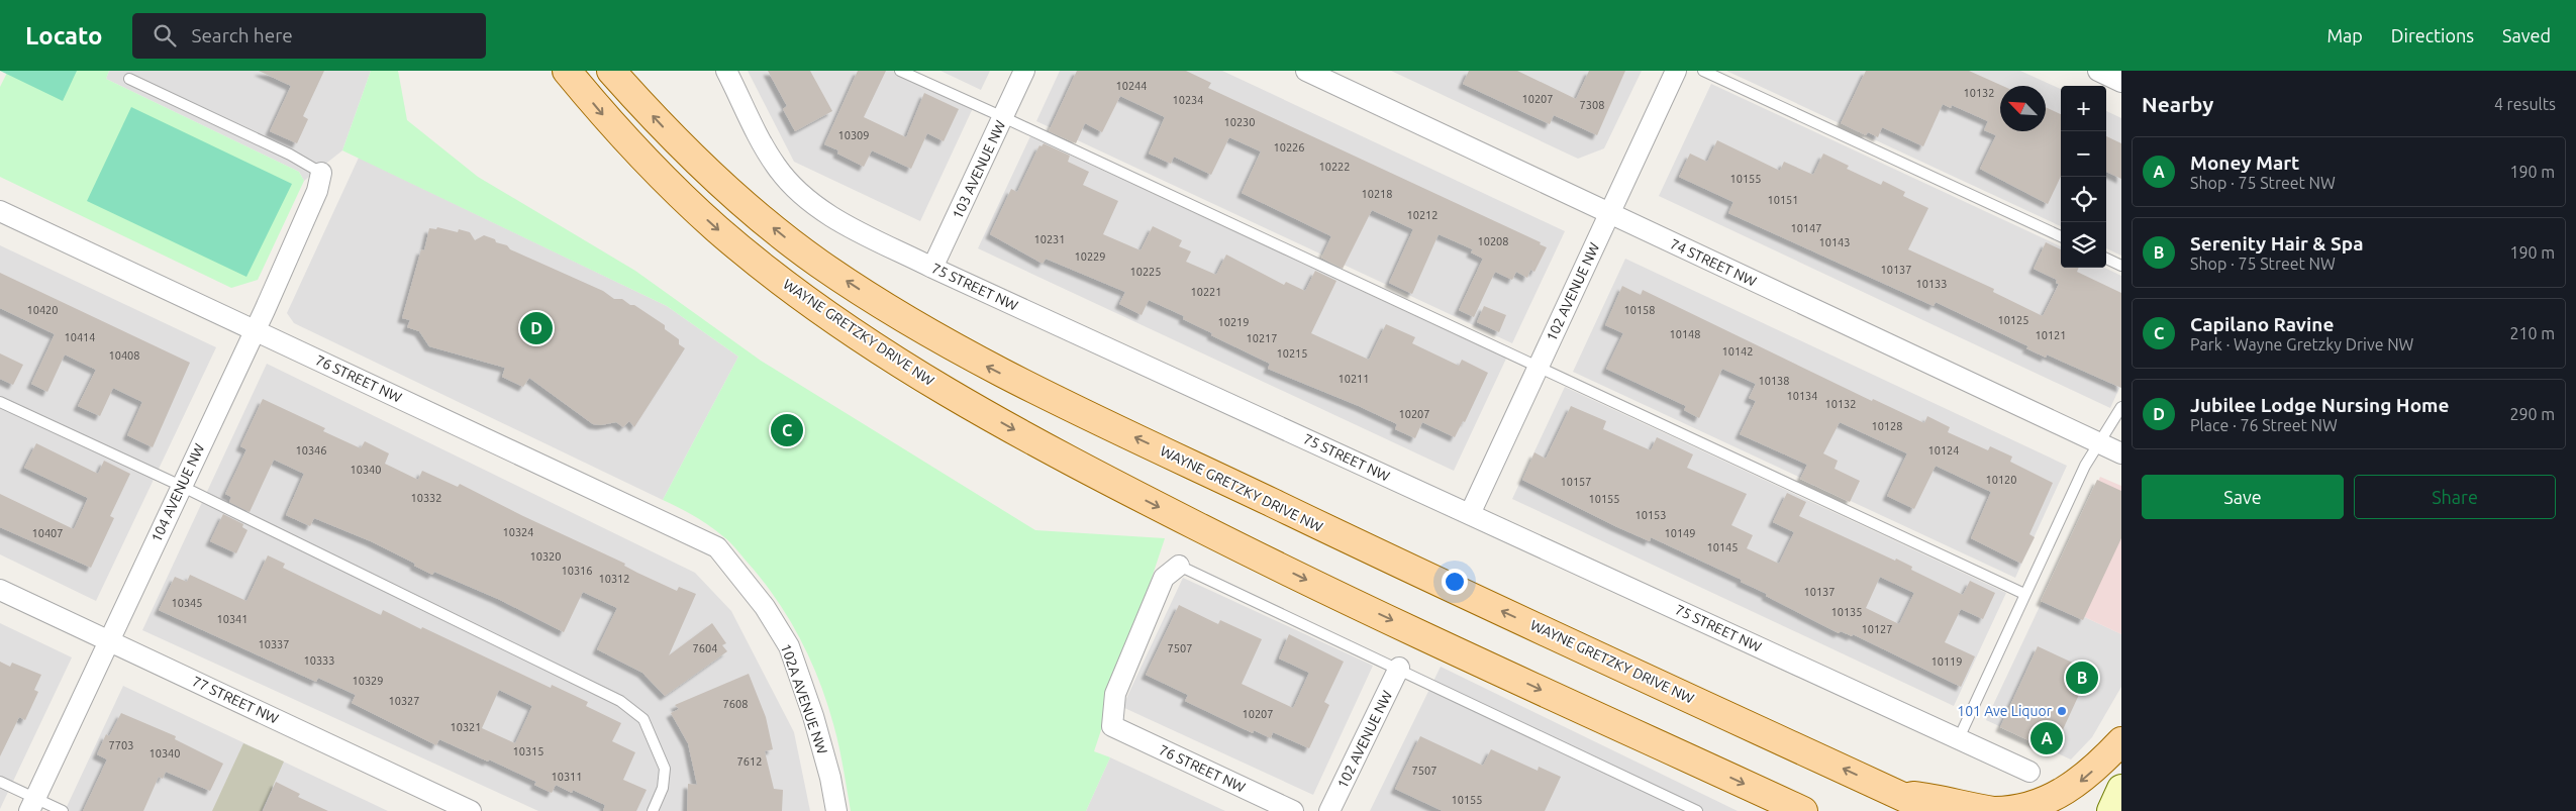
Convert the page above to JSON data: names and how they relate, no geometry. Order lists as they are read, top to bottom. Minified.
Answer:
{"streets":{"main road":["WAYNE GRETZKY DRIVE NW"],"street":["103 AVENUE NW","74 STREET NW","75 STREET NW","102 AVENUE NW","76 STREET NW","104 AVENUE NW","102A AVENUE NW","77 STREET NW"]},"crossings":[["103 AVENUE NW","75 STREET NW"],["74 STREET NW","102 AVENUE NW"],["75 STREET NW","102 AVENUE NW"],["76 STREET NW","104 AVENUE NW"],["76 STREET NW","102A AVENUE NW"],["104 AVENUE NW","77 STREET NW"]],"places":["101 Ave Liquor"],"house_numbers":["10244","10132","10207","10234","7308","10230","10309","10226","10222","10155","10218","10151","10212","10147","10231","10208","10143","10229","10137","10225","10133","10221","10420","10158","10125","10219","10148","10121","10414","10217","10142","10215","10408","10211","10138","10134","10132","10207","10128","10346","10124","10340","10120","10157","10332","10155","10153","10324","10407","10149","10145","10320","10316","10312","10137","10345","10135","10341","10127","10337","7604","7507","10333","10119","10329","10327","7608","10207","10321","7703","10315","10340","7612","7507","10311","10155"],"north":"top left","page":{"header":"Locato","search":"Search here","nav":["Map","Directions","Saved"],"heading":["Nearby","4 results"],"map_buttons":["+","−"],"list":[{"mark":"A","name":"Money Mart","note":"Shop · 75 Street NW","value":"190 m"},{"mark":"B","name":"Serenity Hair & Spa","note":"Shop · 75 Street NW","value":"190 m"},{"mark":"C","name":"Capilano Ravine","note":"Park · Wayne Gretzky Drive NW","value":"210 m"},{"mark":"D","name":"Jubilee Lodge Nursing Home","note":"Place · 76 Street NW","value":"290 m"}],"pins":["D","C","B","A"],"buttons":["Save","Share"]}}
